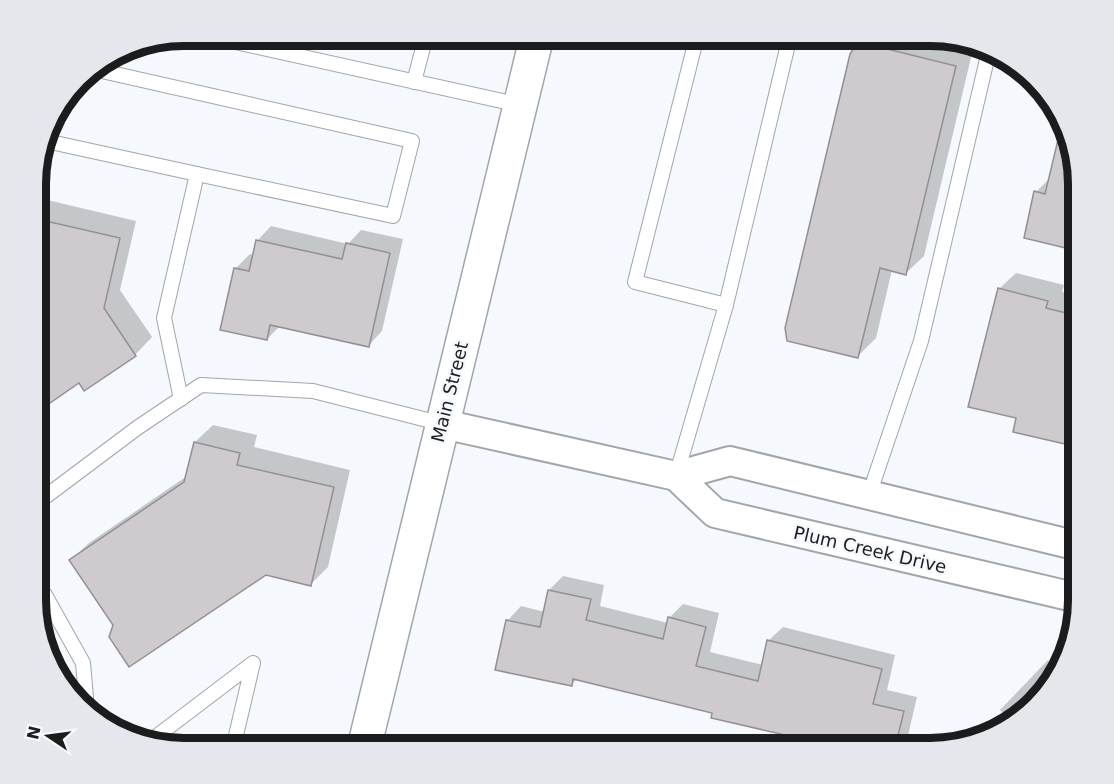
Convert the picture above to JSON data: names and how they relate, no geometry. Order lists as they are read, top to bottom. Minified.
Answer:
{"streets":{"street":["Main Street","Plum Creek Drive"]},"north":"left"}
